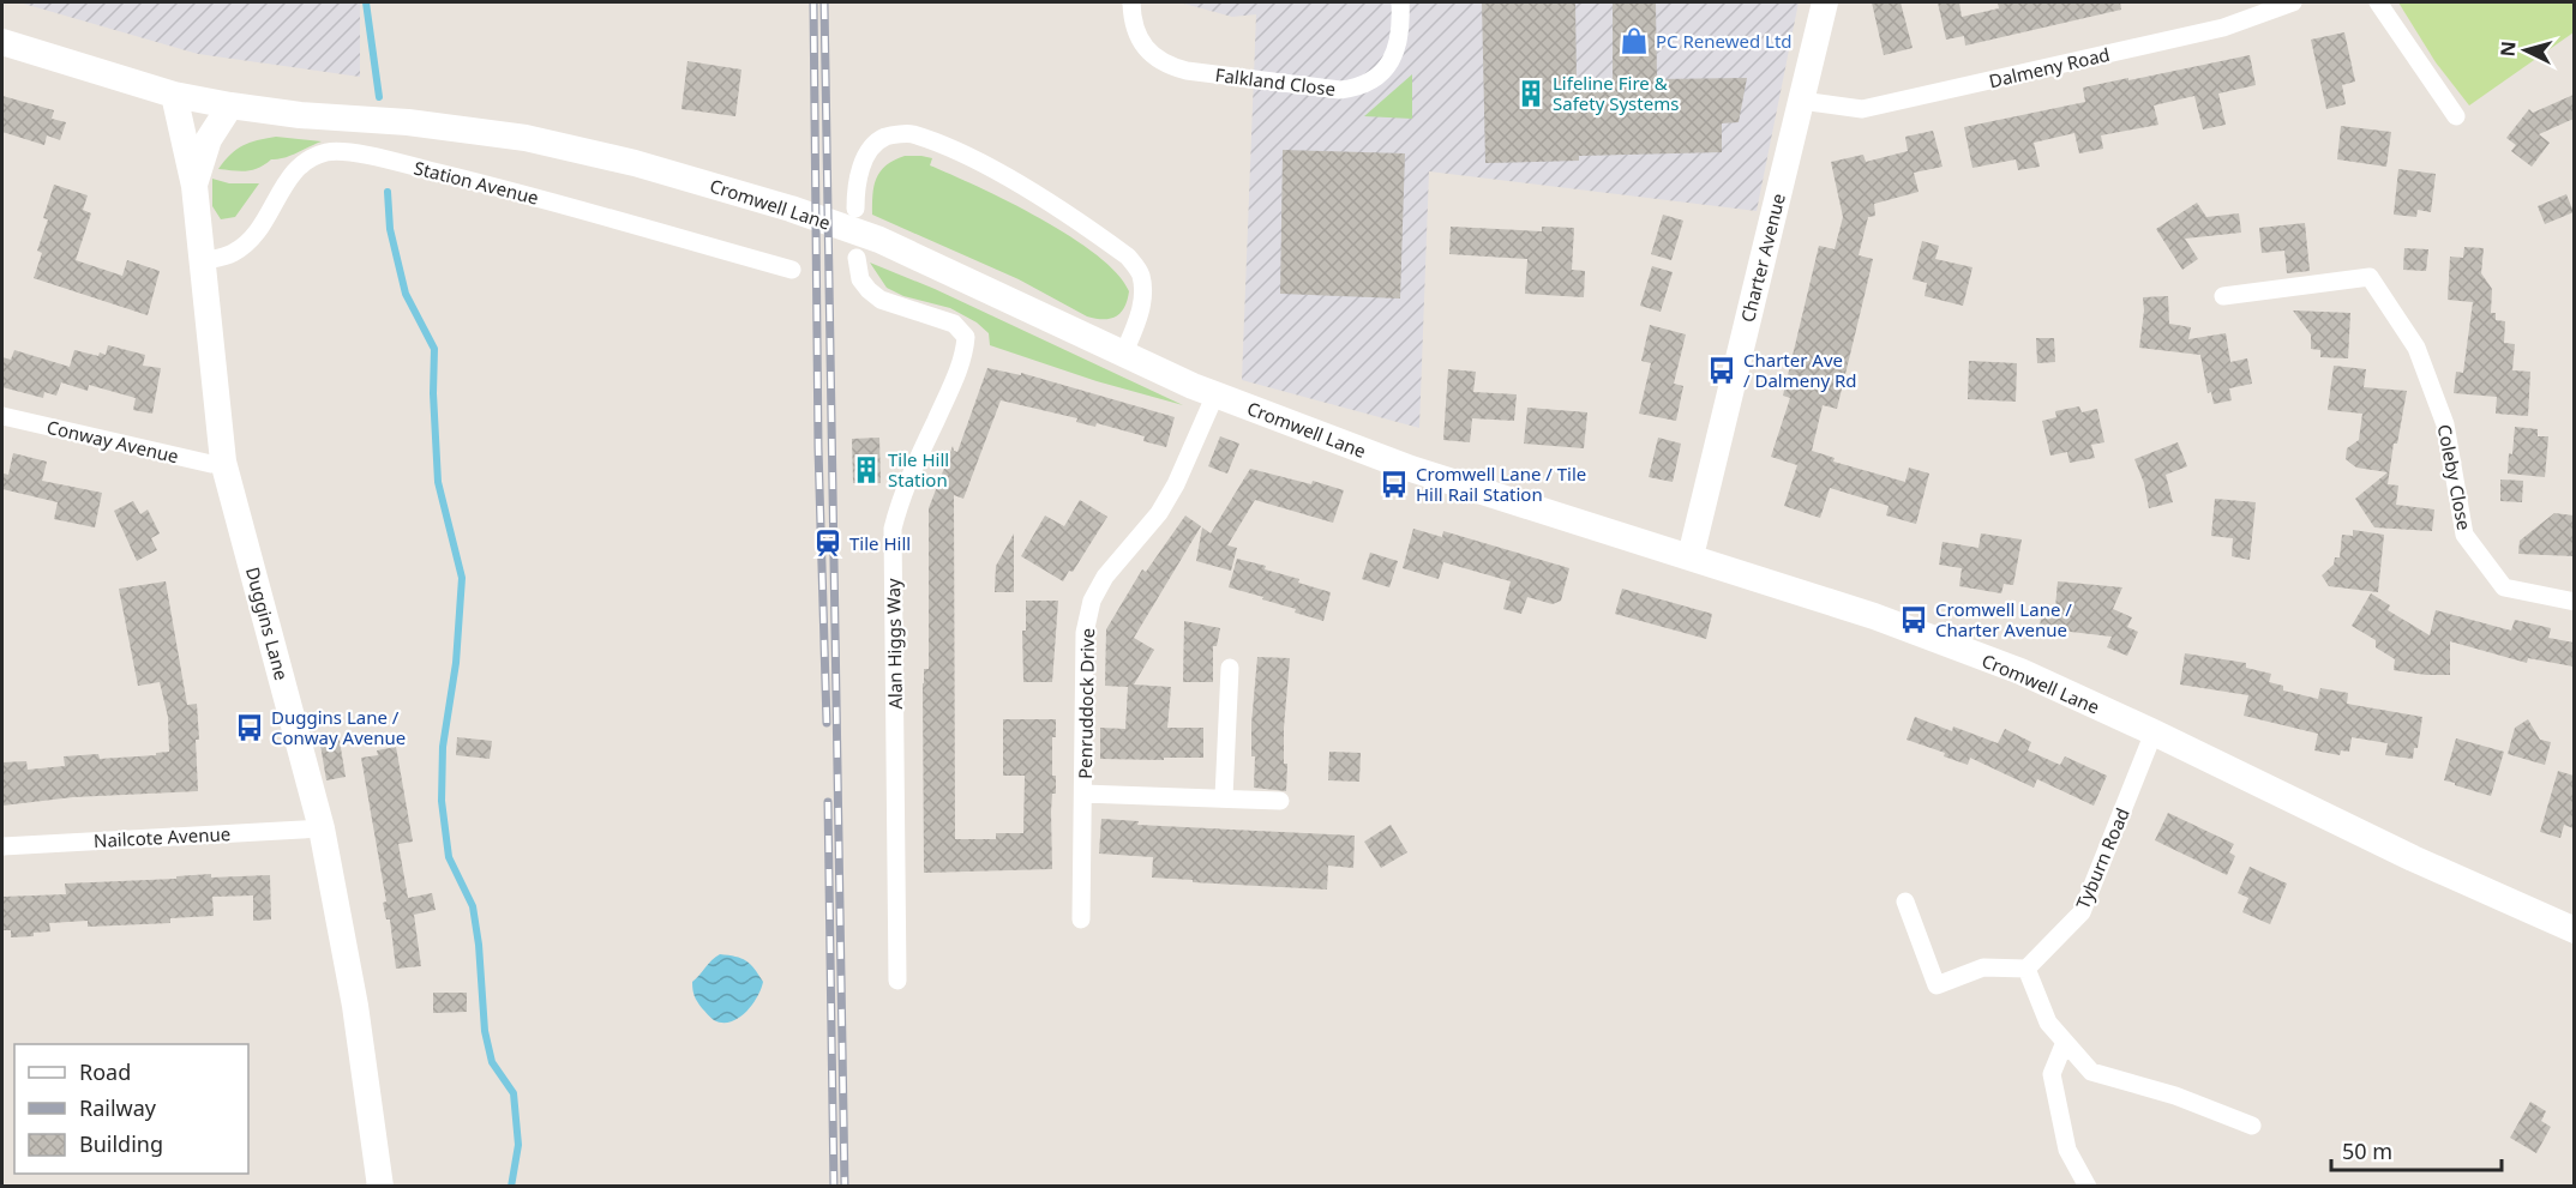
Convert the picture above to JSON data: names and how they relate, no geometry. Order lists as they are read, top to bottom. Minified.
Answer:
{"streets":{"street":["Dalmeny Road","Falkland Close","Station Avenue","Cromwell Lane","Charter Avenue","Conway Avenue","Coleby Close","Duggins Lane","Alan Higgs Way","Penruddock Drive","Nailcote Avenue","Tyburn Road"]},"crossings":[["Dalmeny Road","Charter Avenue"],["Station Avenue","Duggins Lane"],["Cromwell Lane","Charter Avenue"],["Cromwell Lane","Duggins Lane"],["Cromwell Lane","Penruddock Drive"],["Cromwell Lane","Tyburn Road"],["Conway Avenue","Duggins Lane"],["Duggins Lane","Nailcote Avenue"]],"places":{"shop":["PC Renewed Ltd"],"building":["Lifeline Fire & Safety Systems","Tile Hill Station"],"bus stop":["Charter Ave / Dalmeny Rd","Cromwell Lane / Tile Hill Rail Station","Cromwell Lane / Charter Avenue","Duggins Lane / Conway Avenue"],"station":["Tile Hill"]},"legend":["Road","Railway","Building"],"scale_bar":"50 m","north":"left"}
